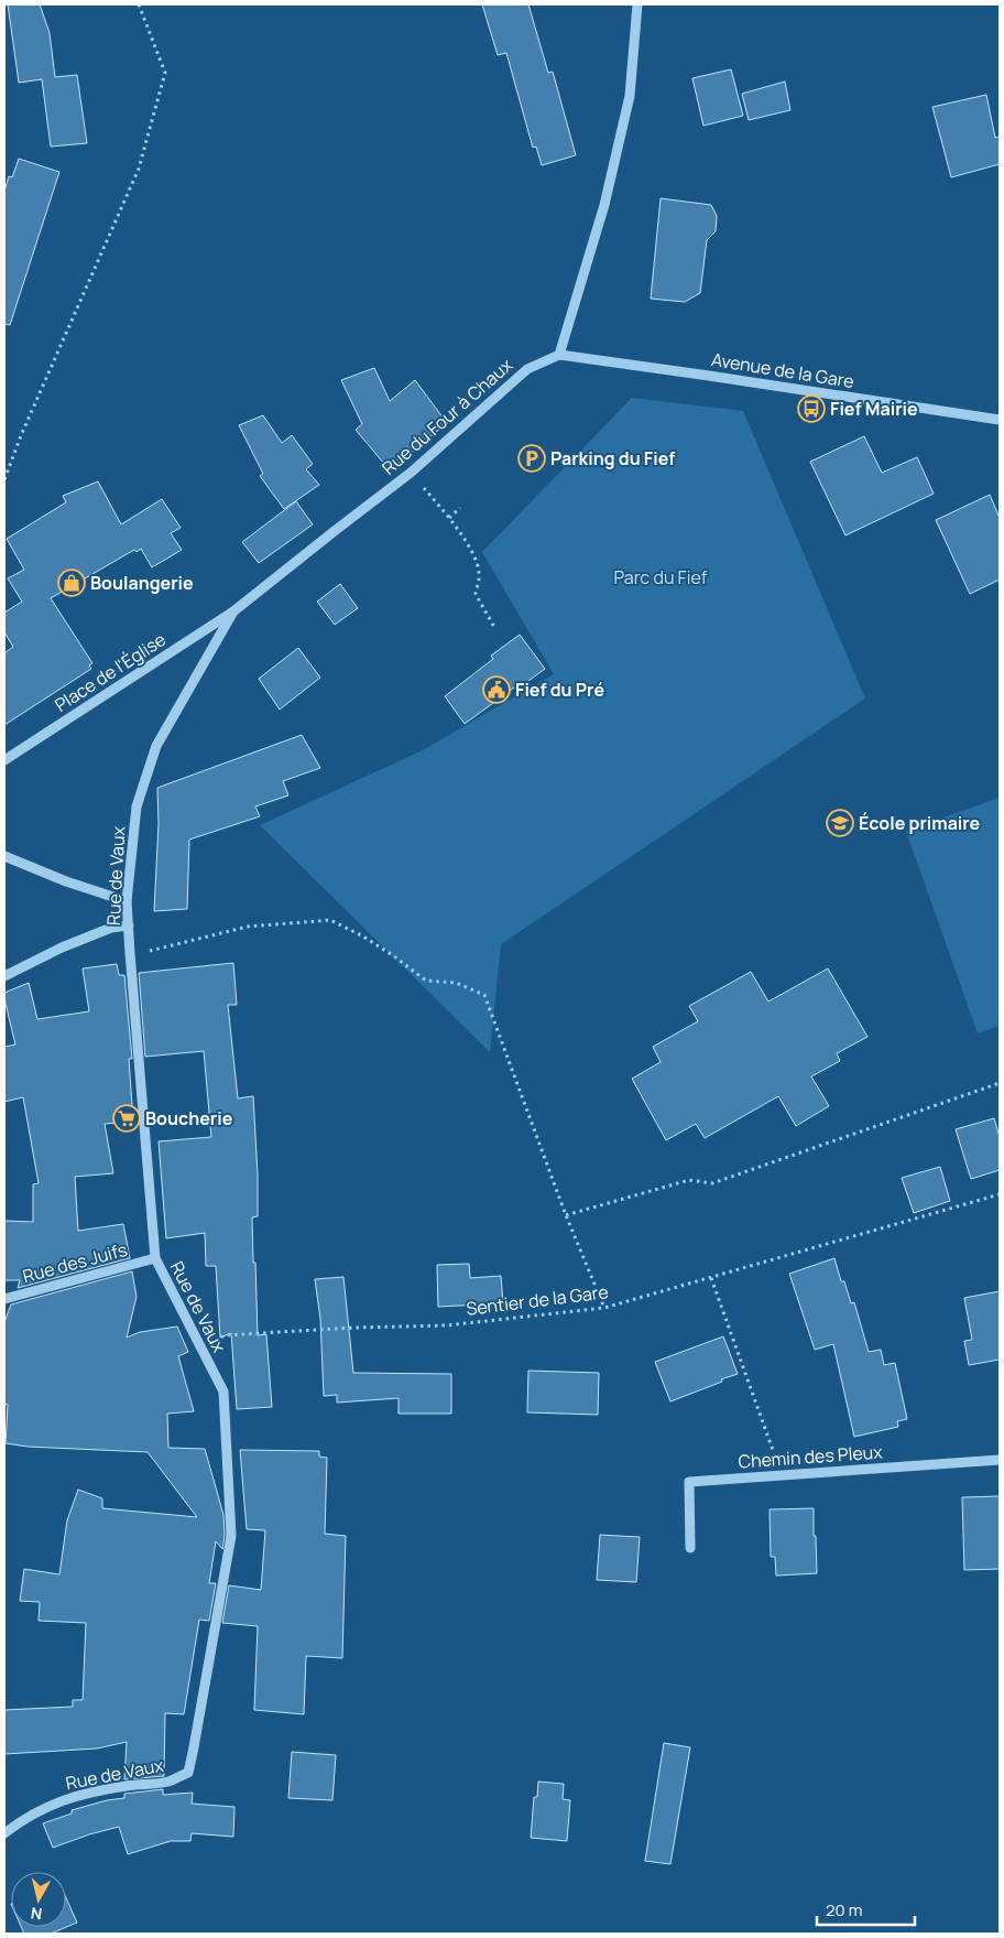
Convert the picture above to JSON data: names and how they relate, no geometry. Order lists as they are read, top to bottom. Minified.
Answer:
{"streets":{"street":["Avenue de la Gare","Rue du Four à Chaux","Place de l'Église","Rue de Vaux","Rue des Juifs","Chemin des Pleux"],"path":["Sentier de la Gare"]},"crossings":[["Avenue de la Gare","Rue du Four à Chaux"],["Rue du Four à Chaux","Place de l'Église"],["Rue du Four à Chaux","Rue de Vaux"],["Place de l'Église","Rue de Vaux"],["Rue de Vaux","Rue des Juifs"],["Rue de Vaux","Sentier de la Gare"]],"parks":["Parc du Fief"],"places":{"bus stop":["Fief Mairie"],"parking":["Parking du Fief"],"shop":["Boulangerie"],"public building":["Fief du Pré"],"school or university":["École primaire"],"supermarket":["Boucherie"]},"scale_bar":"20 m","north":"bottom"}
